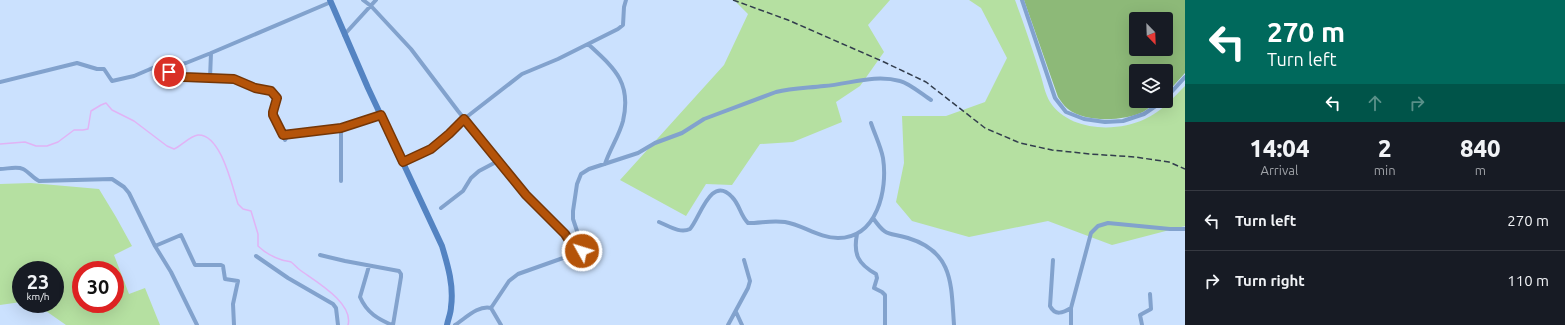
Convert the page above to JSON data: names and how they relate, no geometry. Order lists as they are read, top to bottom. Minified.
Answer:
{"north":"bottom right","page":{"turn":["270 m","Turn left"],"eta":["14:04","Arrival","2","min","840","m"],"list":[{"name":"Turn left","value":"270 m"},{"name":"Turn right","value":"110 m"}],"speed":"23 km/h","limit":"30"}}
